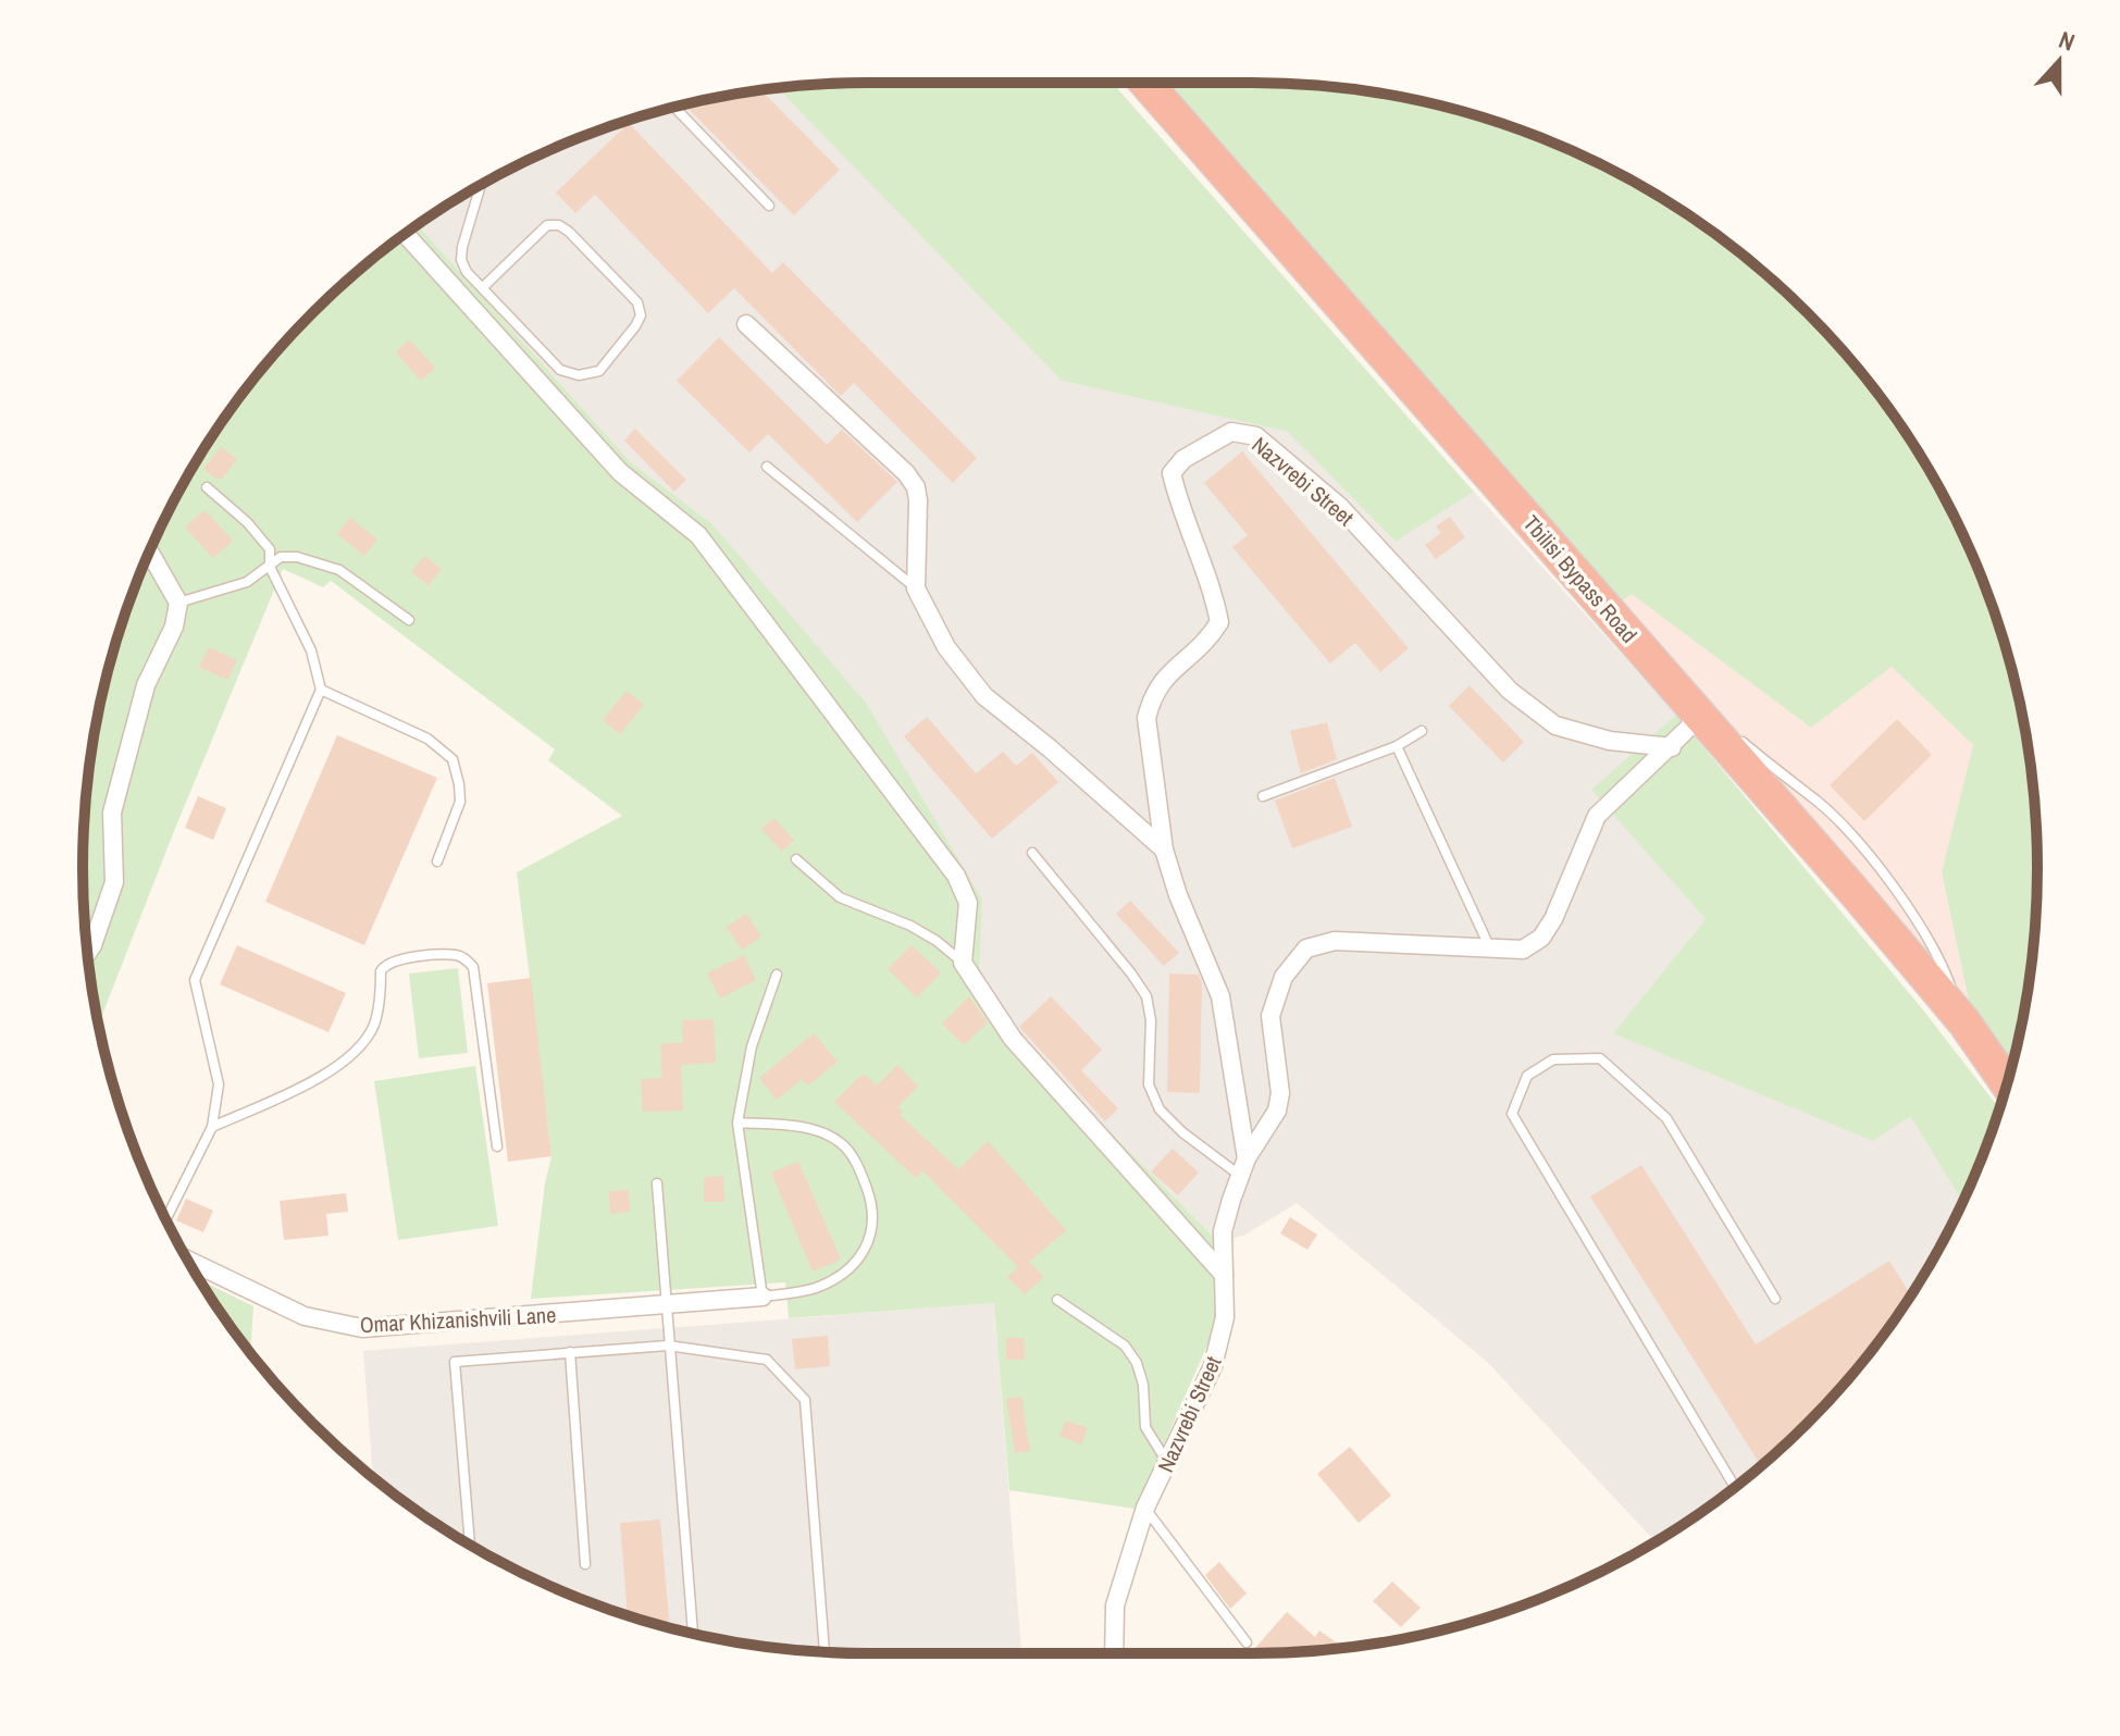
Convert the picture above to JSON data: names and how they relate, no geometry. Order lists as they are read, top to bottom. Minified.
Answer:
{"streets":{"highway":["Tbilisi Bypass Road"],"street":["Nazvrebi Street","Omar Khizanishvili Lane"]},"crossings":[["Nazvrebi Street","Tbilisi Bypass Road"]],"north":"top"}
